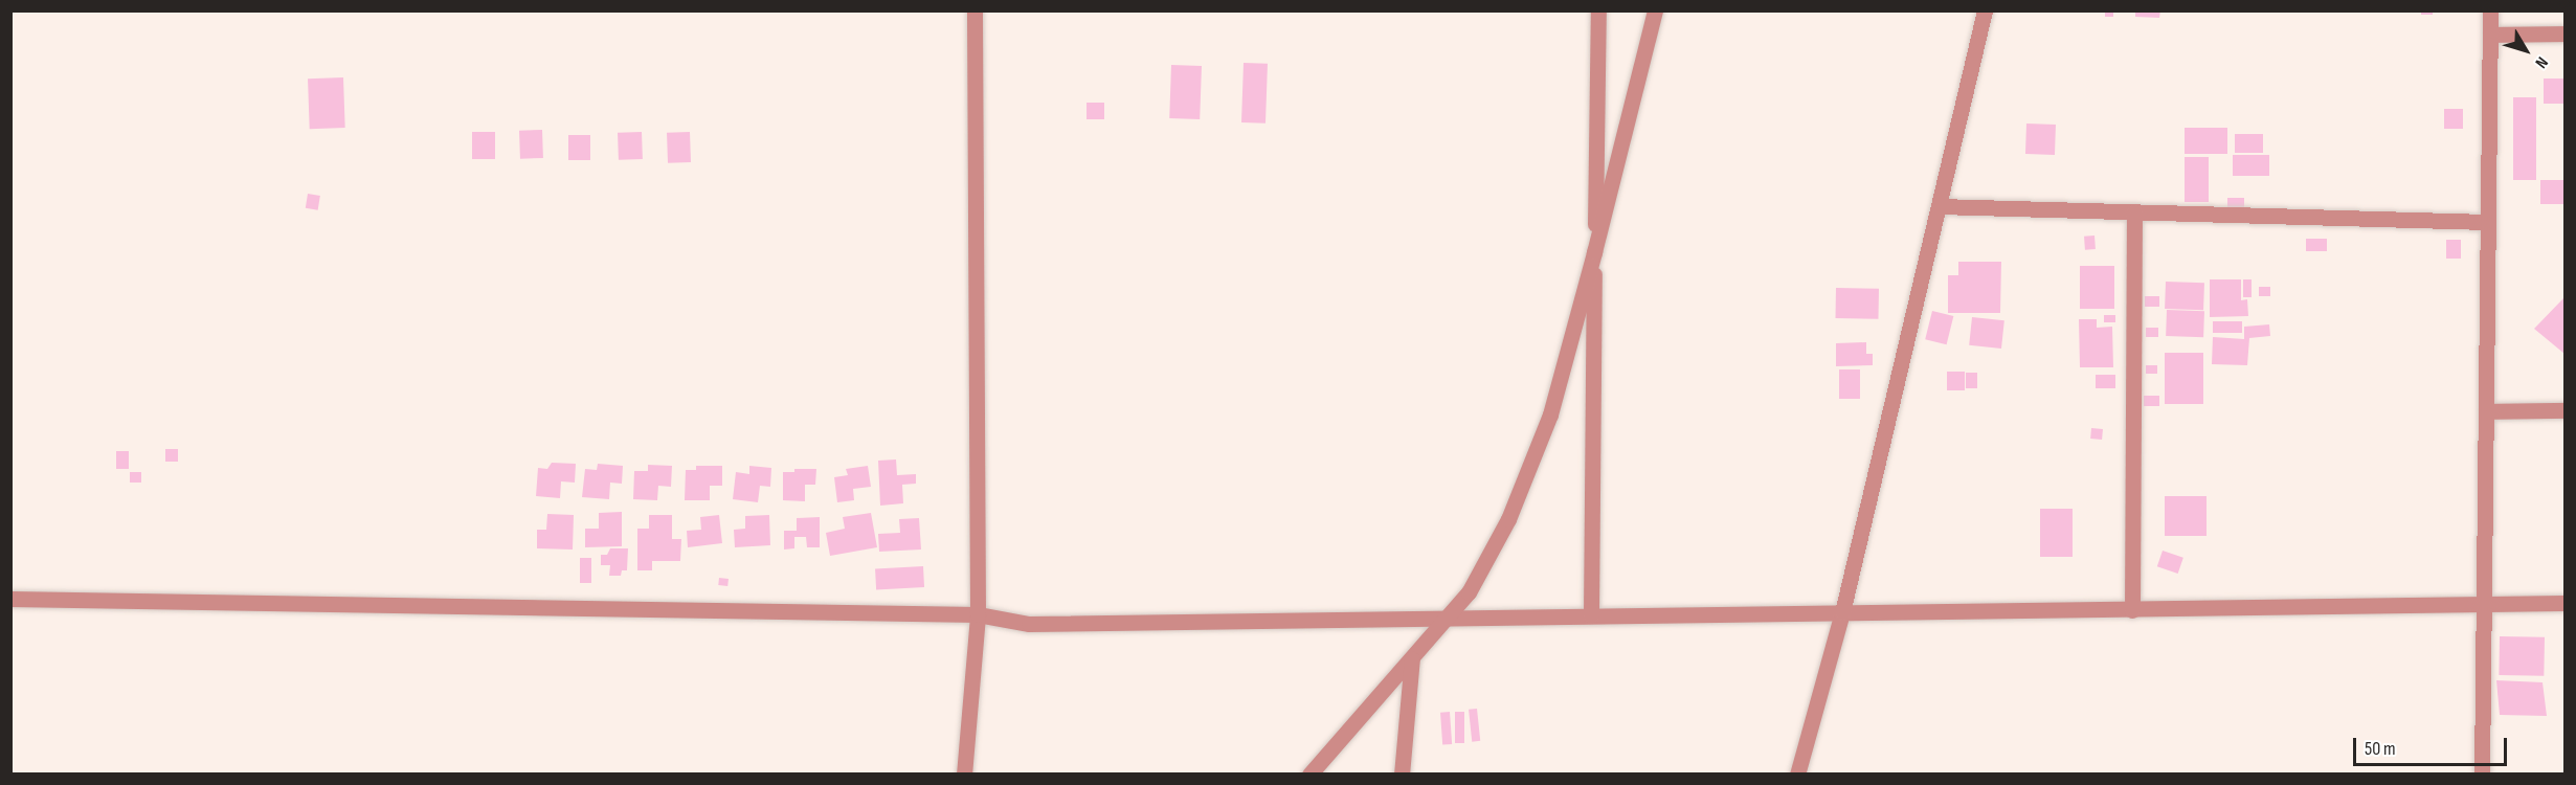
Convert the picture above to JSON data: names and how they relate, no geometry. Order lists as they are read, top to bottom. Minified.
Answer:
{"scale_bar":"50 m","north":"bottom right"}
